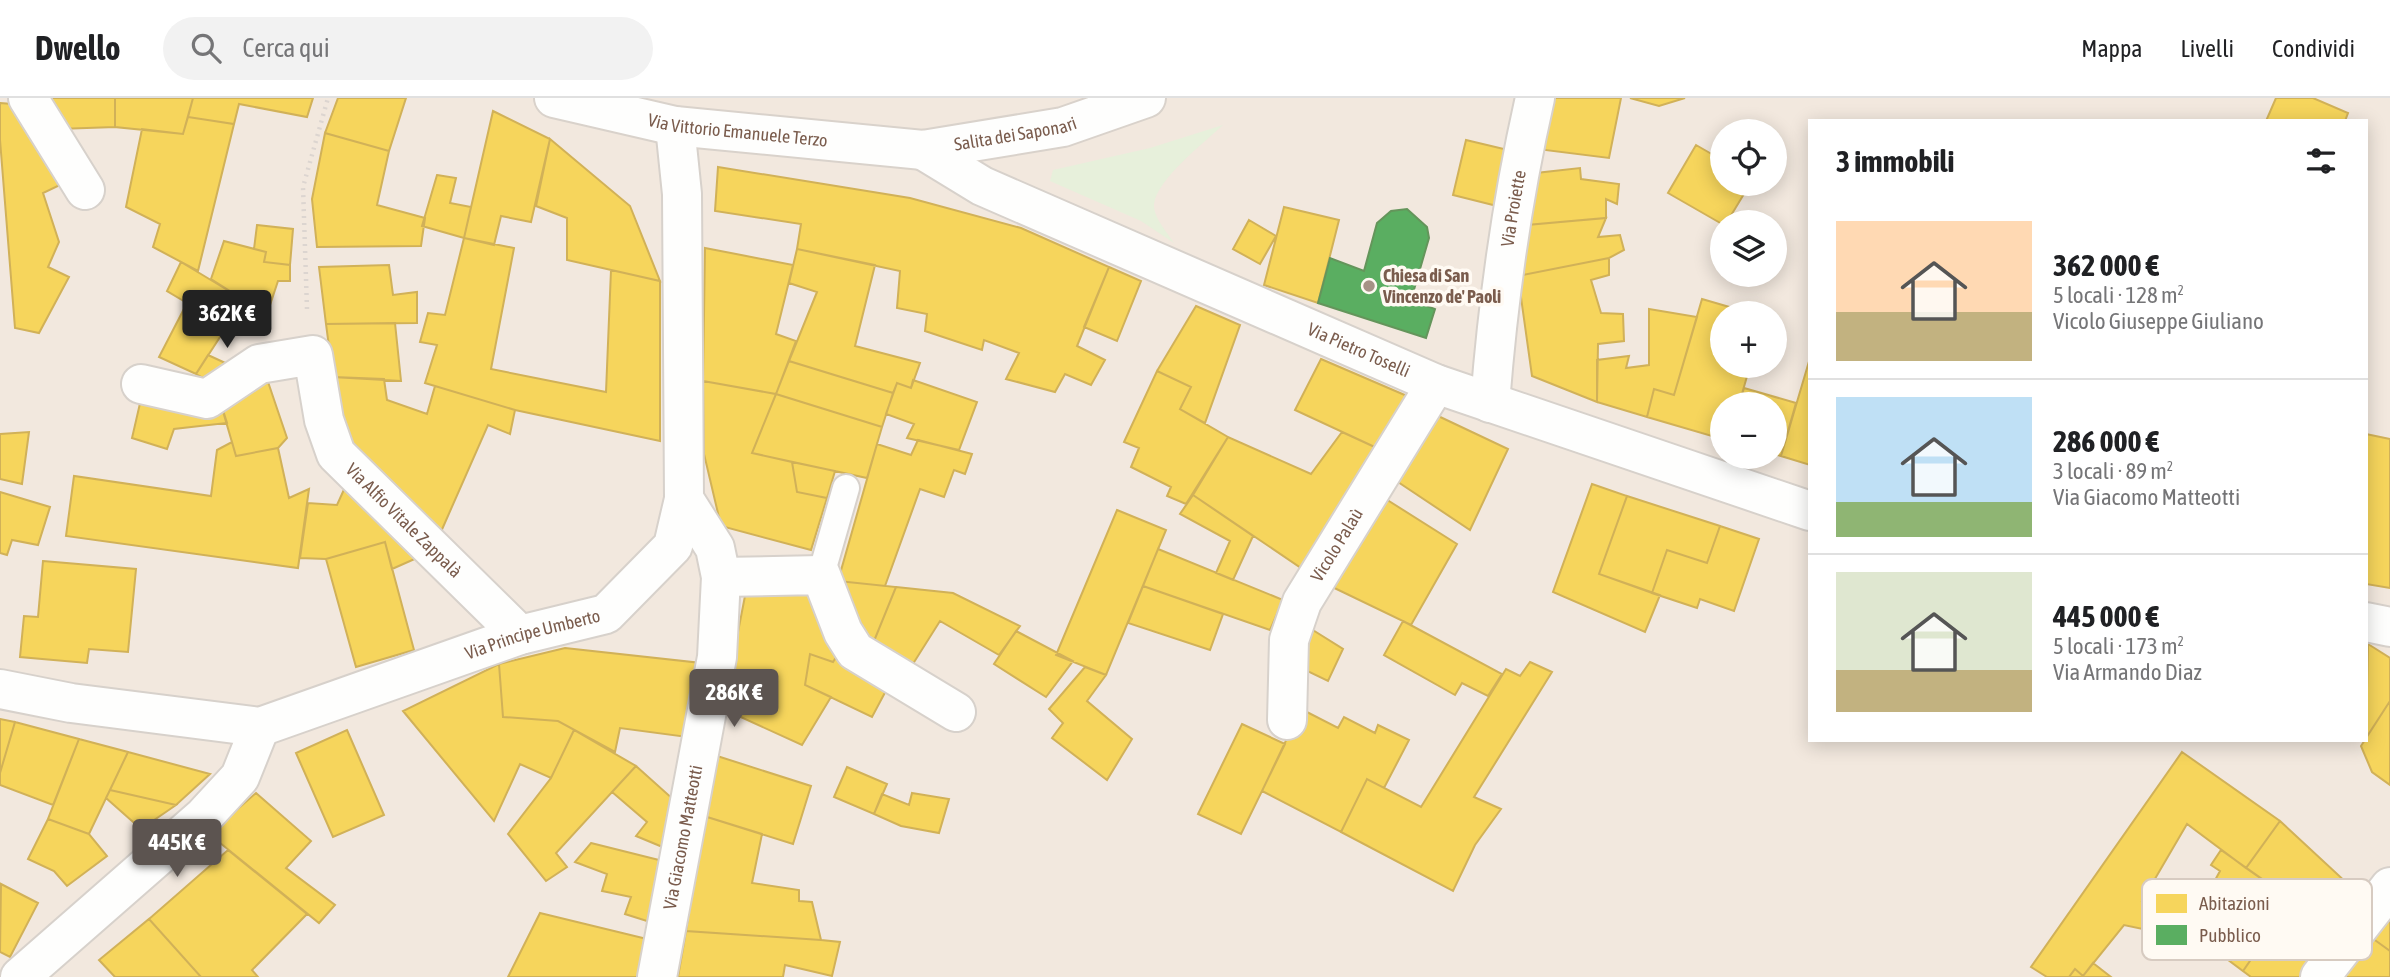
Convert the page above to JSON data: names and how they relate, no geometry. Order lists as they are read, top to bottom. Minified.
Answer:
{"streets":{"street":["Via Vittorio Emanuele Terzo","Salita dei Saponari","Via Proiette","Via Pietro Toselli","Via Alfio Vitale Zappalà","Vicolo Palaù","Via Principe Umberto","Via Giacomo Matteotti"]},"crossings":[["Via Vittorio Emanuele Terzo","Salita dei Saponari"],["Via Vittorio Emanuele Terzo","Via Pietro Toselli"],["Via Vittorio Emanuele Terzo","Via Principe Umberto"],["Salita dei Saponari","Via Pietro Toselli"],["Via Proiette","Via Pietro Toselli"],["Via Pietro Toselli","Vicolo Palaù"],["Via Alfio Vitale Zappalà","Via Principe Umberto"],["Via Principe Umberto","Via Giacomo Matteotti"]],"places":["Chiesa di San Vincenzo de' Paoli"],"legend":["Abitazioni","Pubblico"],"page":{"header":"Dwello","search":"Cerca qui","nav":["Mappa","Livelli","Condividi"],"map_buttons":["+","−"],"heading":"3 immobili","list":[{"name":"362 000 €","note":"5 locali · 128 m² · Vicolo Giuseppe Giuliano"},{"name":"286 000 €","note":"3 locali · 89 m² · Via Giacomo Matteotti"},{"name":"445 000 €","note":"5 locali · 173 m² · Via Armando Diaz"}],"price":["362K €","286K €","445K €"]}}
